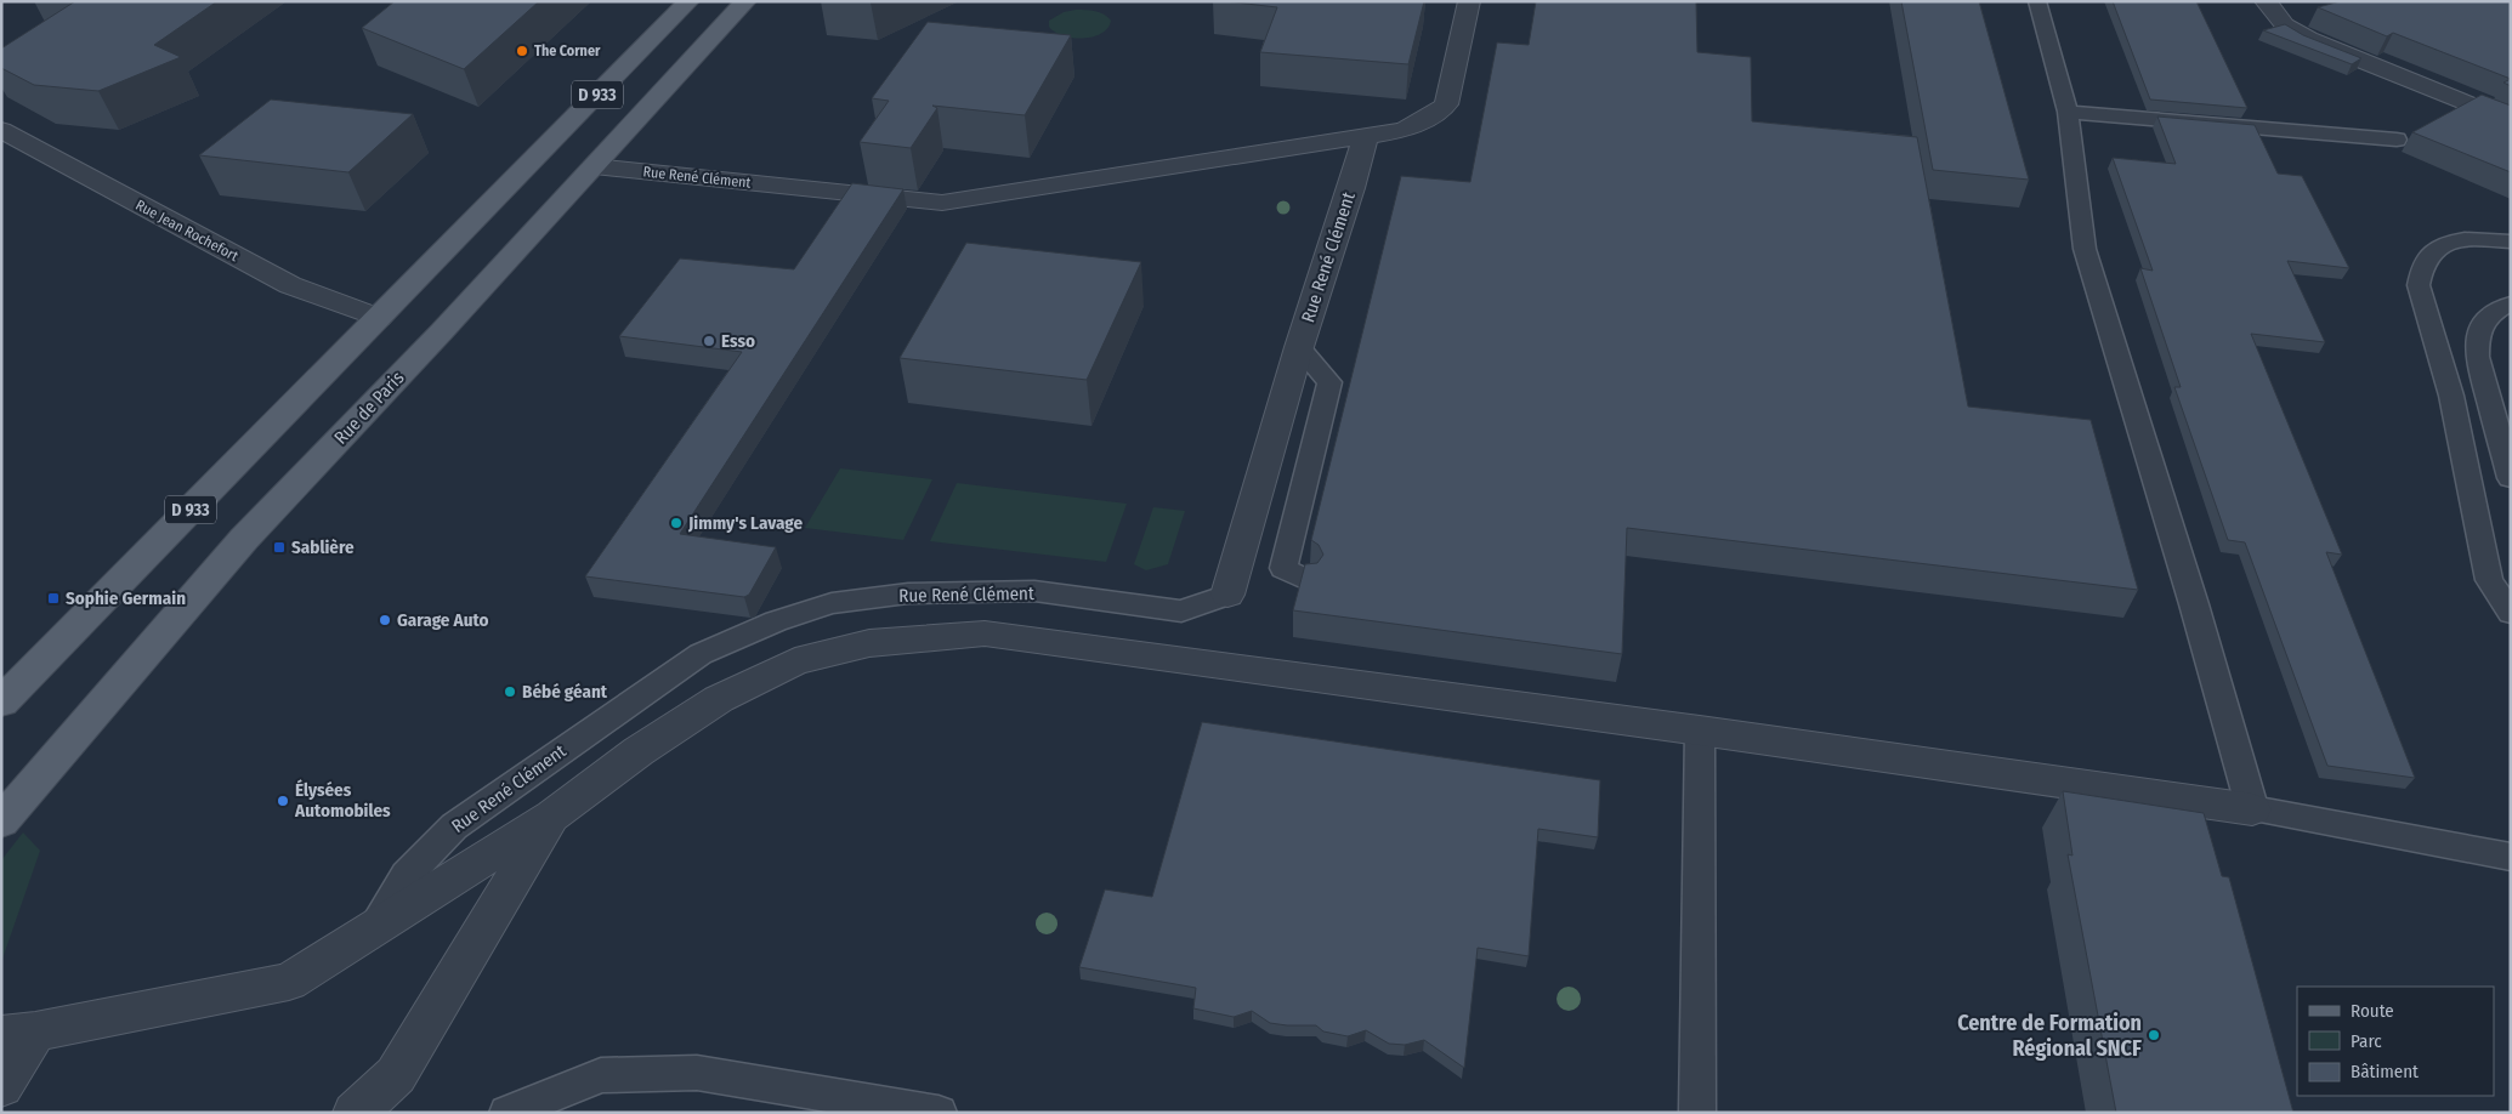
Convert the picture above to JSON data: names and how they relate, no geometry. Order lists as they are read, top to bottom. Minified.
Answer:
{"streets":{"main road":["D 933","Rue de Paris"],"street":["Rue René Clément","Rue Jean Rochefort"]},"crossings":[["D 933","Rue Jean Rochefort"],["Rue René Clément","Rue de Paris"]],"places":{"other":["The Corner","Esso","Jimmy's Lavage","Garage Auto","Bébé géant","Élysées Automobiles","Centre de Formation Régional SNCF"],"transit":["Sablière","Sophie Germain"]},"legend":["Route","Parc","Bâtiment"]}
